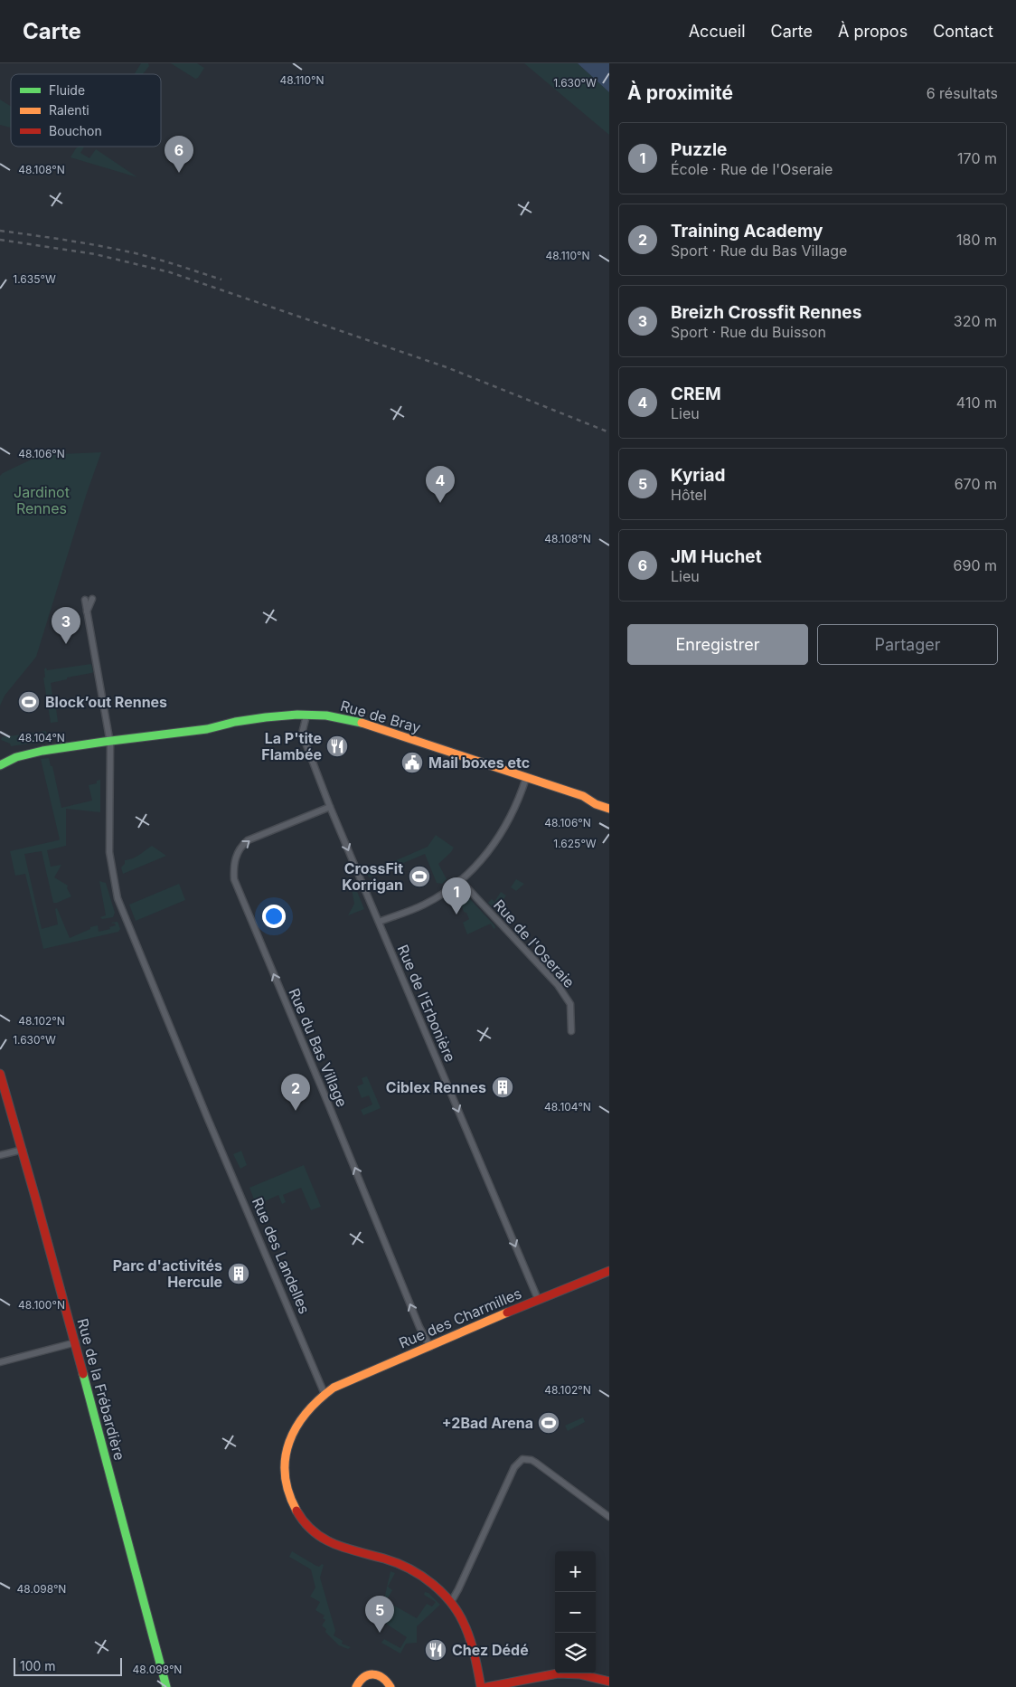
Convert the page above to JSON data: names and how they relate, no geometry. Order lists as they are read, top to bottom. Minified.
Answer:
{"streets":{"street":["Rue de Bray","Rue de l'Oseraie","Rue de l'Erbonière","Rue du Bas Village","Rue des Landelles","Rue des Charmilles","Rue de la Frébardière"]},"crossings":[["Rue de Bray","Rue de l'Erbonière"],["Rue de Bray","Rue des Landelles"],["Rue de l'Erbonière","Rue du Bas Village"],["Rue de l'Erbonière","Rue des Charmilles"],["Rue du Bas Village","Rue des Charmilles"],["Rue des Landelles","Rue des Charmilles"]],"one_way":["Rue de l'Erbonière","Rue du Bas Village"],"parks":["Jardinot Rennes"],"places":{"sports":["Block’out Rennes","CrossFit Korrigan","+2Bad Arena"],"restaurant":["La P'tite Flambée","Chez Dédé"],"public building":["Mail boxes etc"],"building":["Ciblex Rennes","Parc d'activités Hercule"]},"legend":["Fluide","Ralenti","Bouchon"],"scale_bar":"100 m","page":{"header":"Carte","nav":["Accueil","Carte","À propos","Contact"],"heading":["À proximité","6 résultats"],"list":[{"mark":"1","name":"Puzzle","note":"École · Rue de l'Oseraie","value":"170 m"},{"mark":"2","name":"Training Academy","note":"Sport · Rue du Bas Village","value":"180 m"},{"mark":"3","name":"Breizh Crossfit Rennes","note":"Sport · Rue du Buisson","value":"320 m"},{"mark":"4","name":"CREM","note":"Lieu","value":"410 m"},{"mark":"5","name":"Kyriad","note":"Hôtel","value":"670 m"},{"mark":"6","name":"JM Huchet","note":"Lieu","value":"690 m"}],"pins":["6","4","3","1","2","5"],"buttons":["Enregistrer","Partager"],"map_buttons":["+","−"],"scale":"100 m"},"coordinates":["48.110°N","1.630°W","48.108°N","1.635°W","48.106°N","48.104°N","1.625°W","48.102°N","48.100°N","48.098°N"]}
